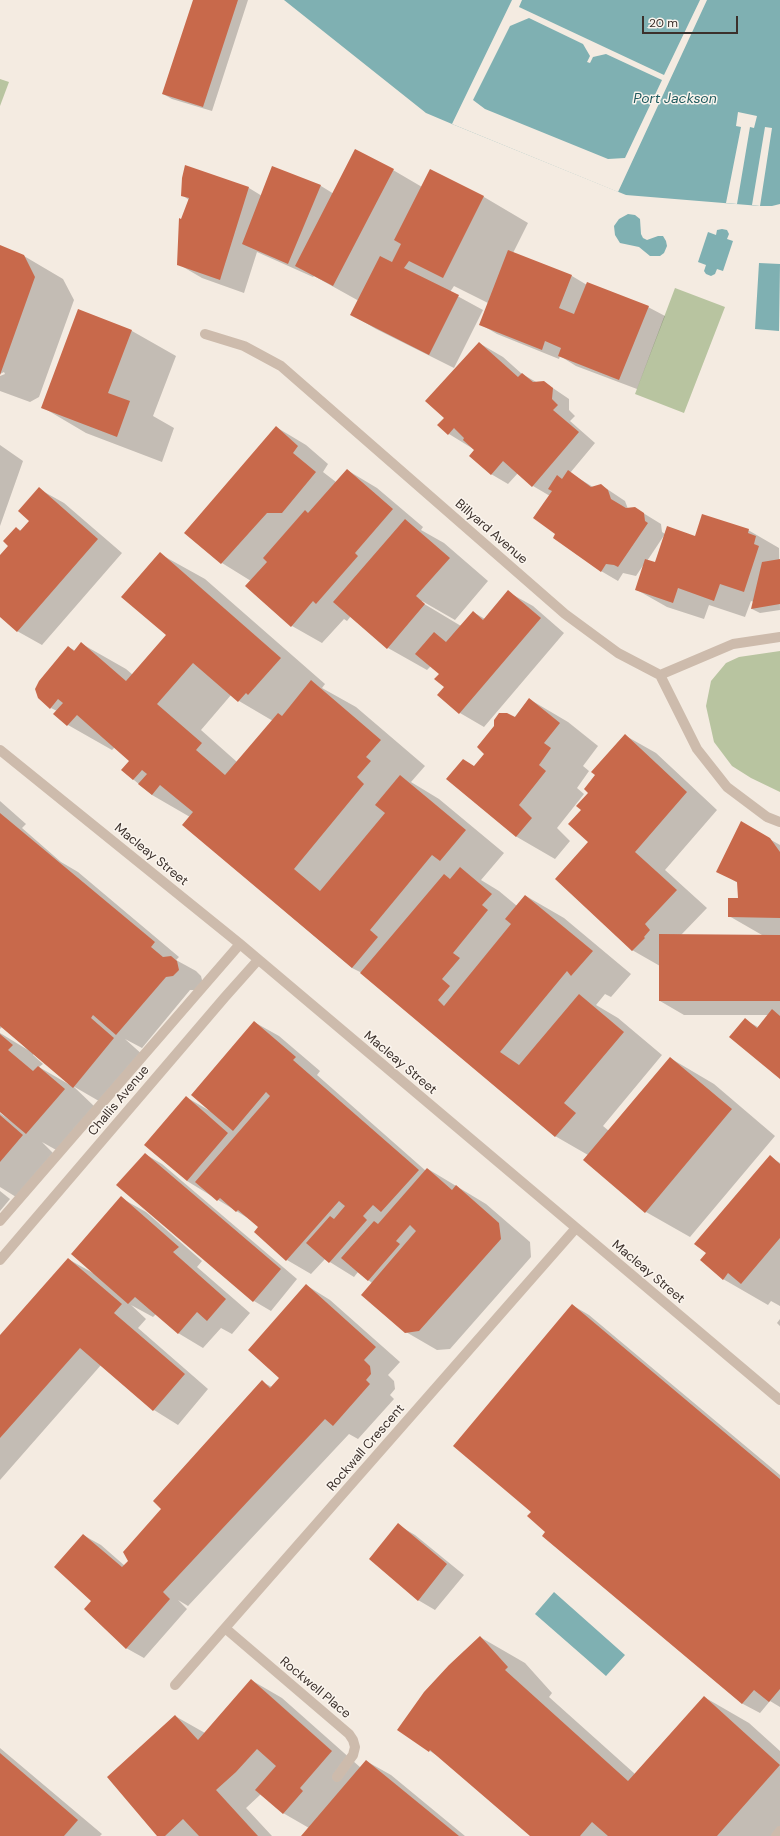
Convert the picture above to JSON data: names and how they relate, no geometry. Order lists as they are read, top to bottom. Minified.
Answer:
{"streets":{"street":["Billyard Avenue","Macleay Street","Challis Avenue","Rockwall Crescent","Rockwell Place"]},"crossings":[["Macleay Street","Challis Avenue"],["Macleay Street","Rockwall Crescent"],["Rockwall Crescent","Rockwell Place"]],"water":["Port Jackson"],"scale_bar":"20 m"}
